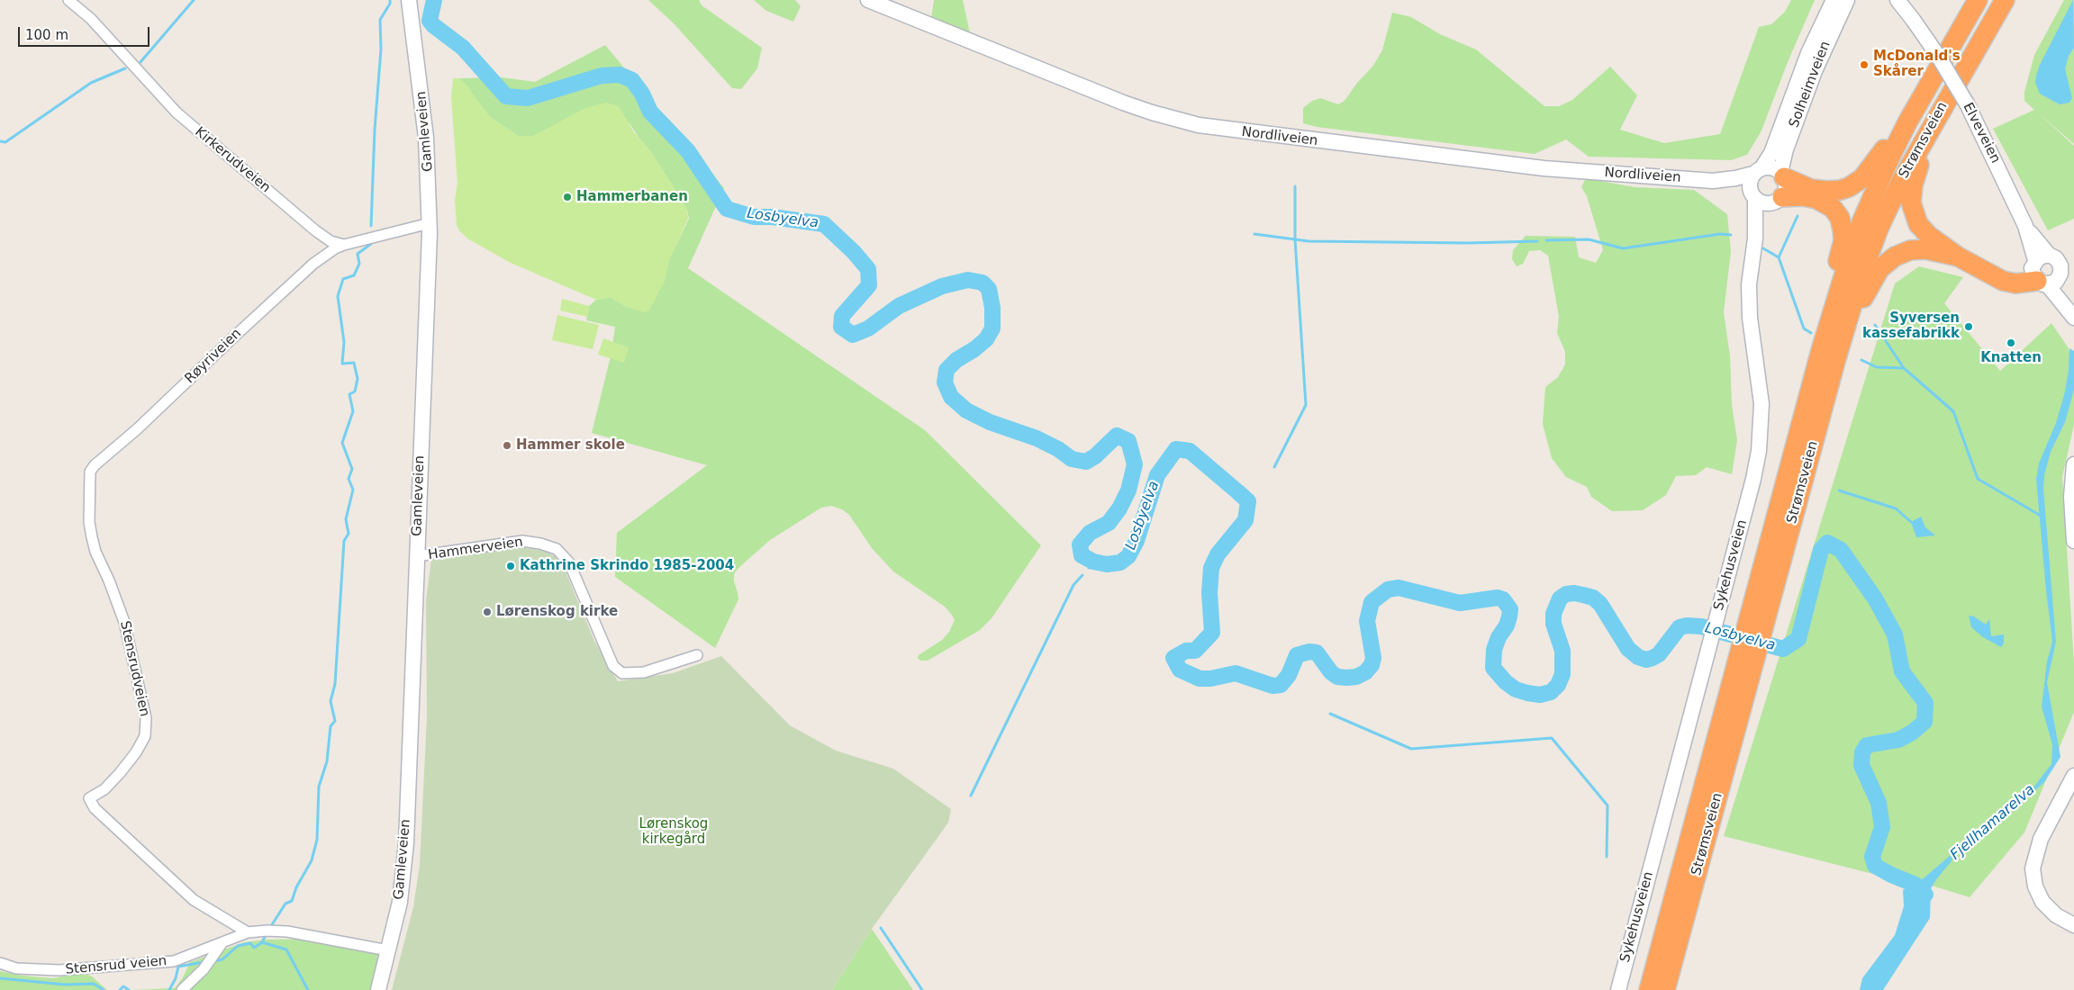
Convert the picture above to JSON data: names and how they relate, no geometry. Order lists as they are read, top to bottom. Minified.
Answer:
{"streets":{"highway":["Strømsveien"],"main road":["Solheimveien","Gamleveien","Elveveien","Nordliveien","Sykehusveien"],"street":["Kirkerudveien","Røyriveien","Hammerveien","Stensrudveien","Stensrud veien"]},"crossings":[["Solheimveien","Nordliveien"],["Solheimveien","Sykehusveien"],["Gamleveien","Hammerveien"],["Gamleveien","Stensrud veien"],["Nordliveien","Sykehusveien"],["Kirkerudveien","Røyriveien"],["Røyriveien","Stensrudveien"],["Stensrudveien","Stensrud veien"]],"water":["Losbyelva","Fjellhamarelva"],"parks":["Lørenskog kirkegård"],"places":["McDonald's Skårer","Hammerbanen","Syversen kassefabrikk","Knatten","Hammer skole","Kathrine Skrindo 1985-2004","Lørenskog kirke"],"scale_bar":"100 m"}
